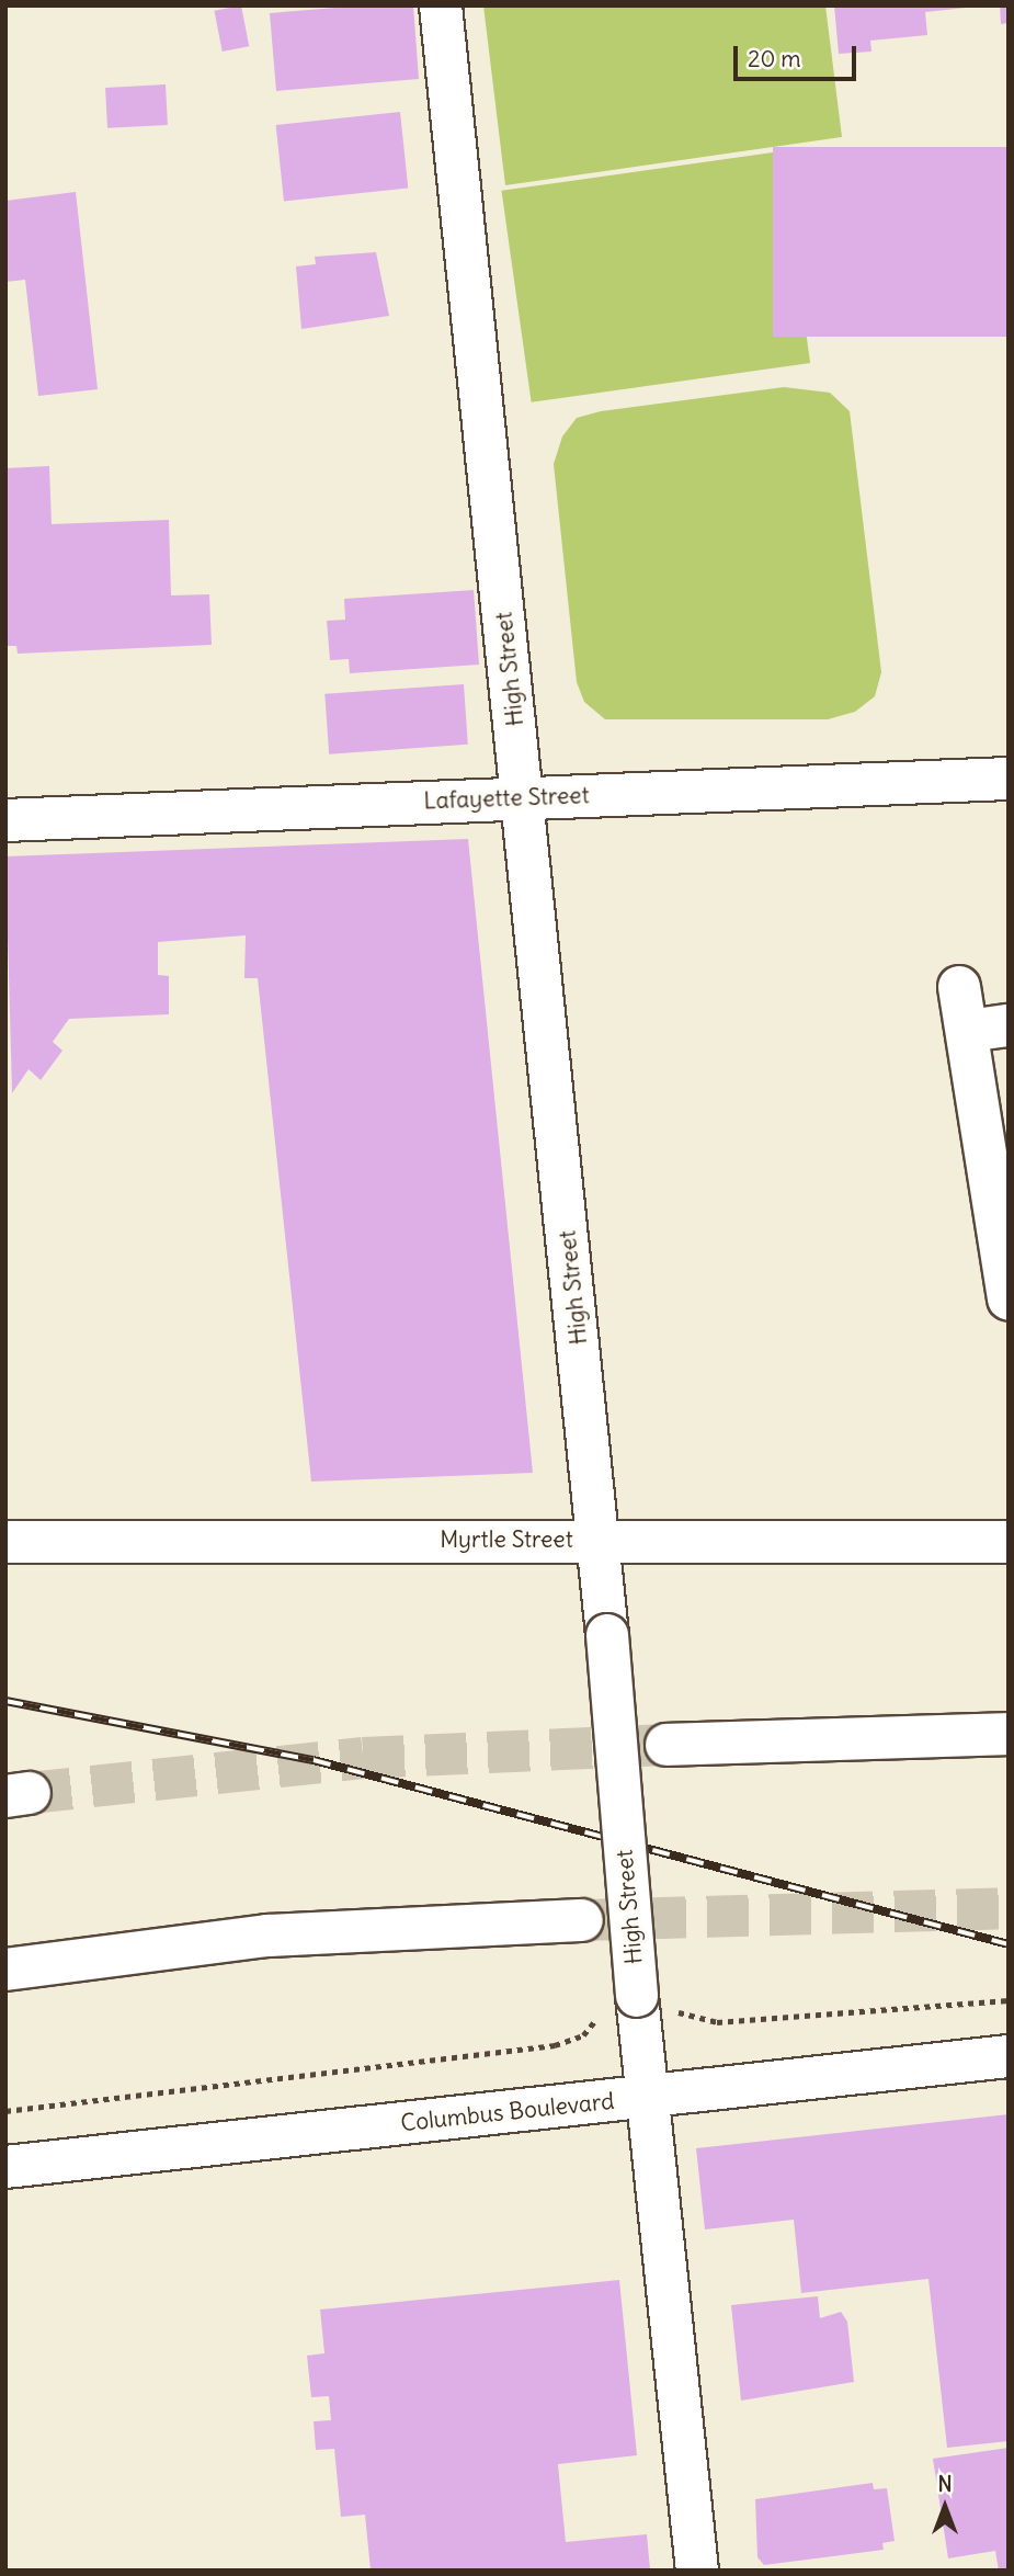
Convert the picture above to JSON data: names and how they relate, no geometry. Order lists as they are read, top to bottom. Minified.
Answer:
{"streets":{"main road":["High Street","Lafayette Street","Myrtle Street","Columbus Boulevard"]},"crossings":[["High Street","Lafayette Street"],["High Street","Myrtle Street"],["High Street","Columbus Boulevard"]],"scale_bar":"20 m","north":"top"}
